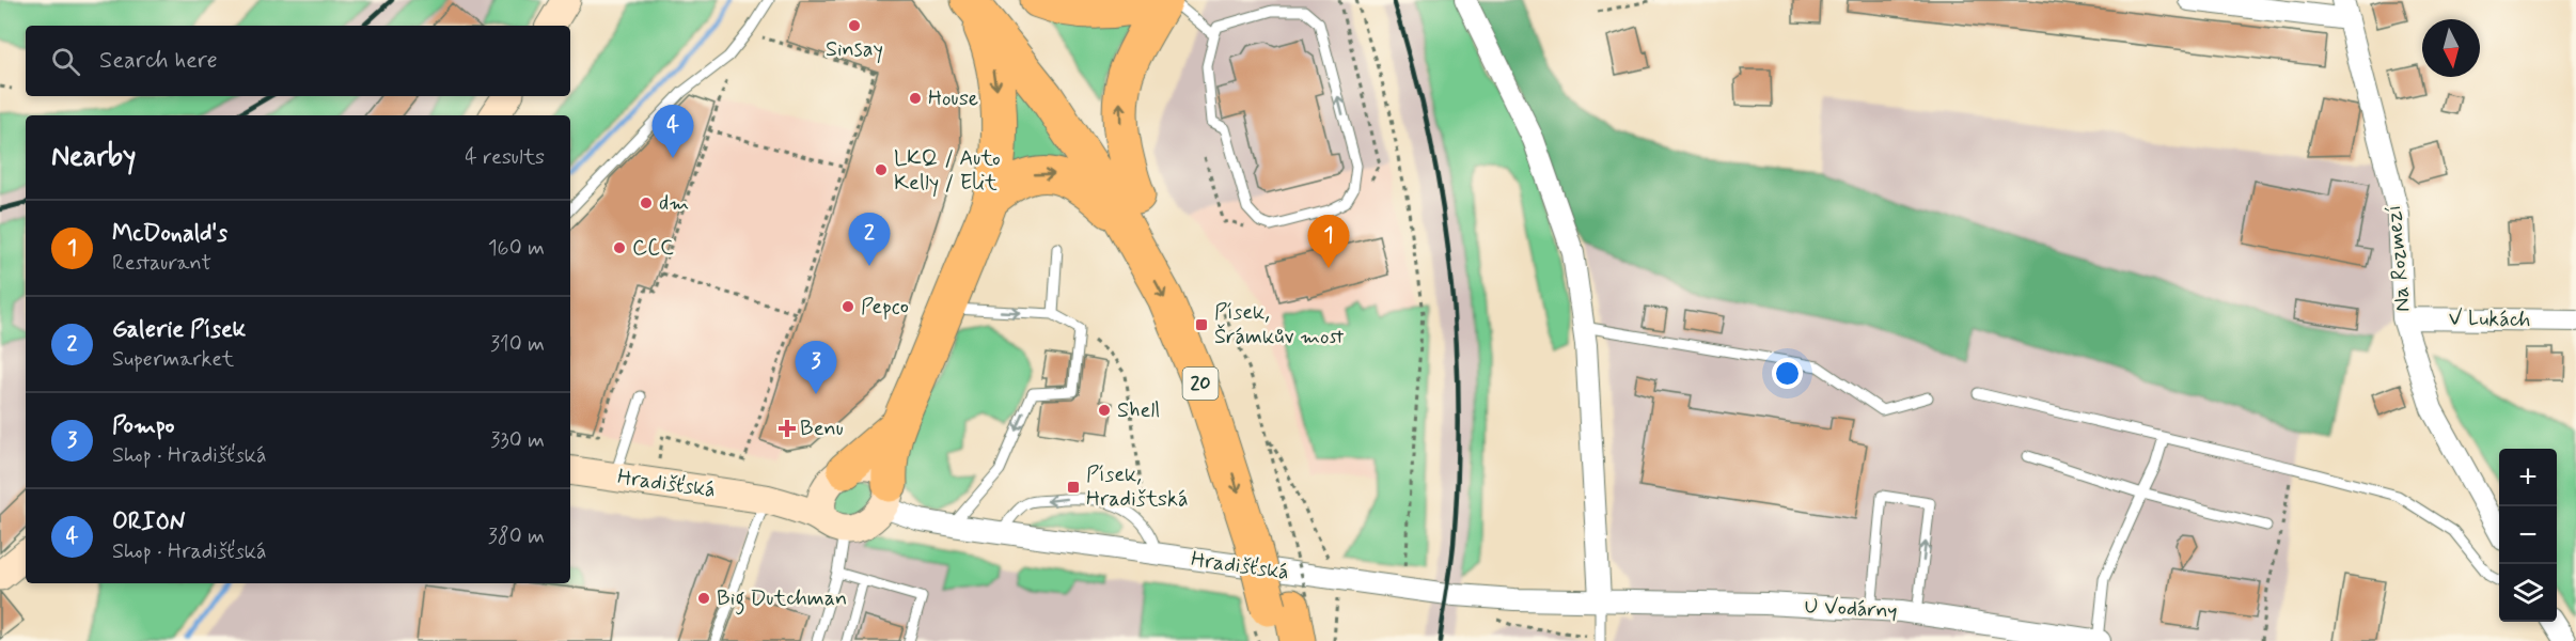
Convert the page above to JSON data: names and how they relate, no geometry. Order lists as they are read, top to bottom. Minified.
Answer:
{"streets":{"highway":["20"],"street":["Na Rozmezí","V Lukách","Hradišťská","U Vodárny"]},"crossings":[["Na Rozmezí","V Lukách"],["Hradišťská","U Vodárny"]],"places":{"other":["Sinsay","House","LKQ / Auto Kelly / Elit","dm","CCC","Pepco","Shell","Big Dutchman"],"transit":["Písek, Šrámkův most","Písek, Hradištská"],"health":["Benu"]},"north":"bottom","page":{"search":"Search here","pins":["4","2","1","3"],"heading":["Nearby","4 results"],"list":[{"mark":"1","name":"McDonald's","note":"Restaurant","value":"160 m"},{"mark":"2","name":"Galerie Písek","note":"Supermarket","value":"310 m"},{"mark":"3","name":"Pompo","note":"Shop · Hradišťská","value":"330 m"},{"mark":"4","name":"ORION","note":"Shop · Hradišťská","value":"380 m"}],"map_buttons":["+","−"]}}
